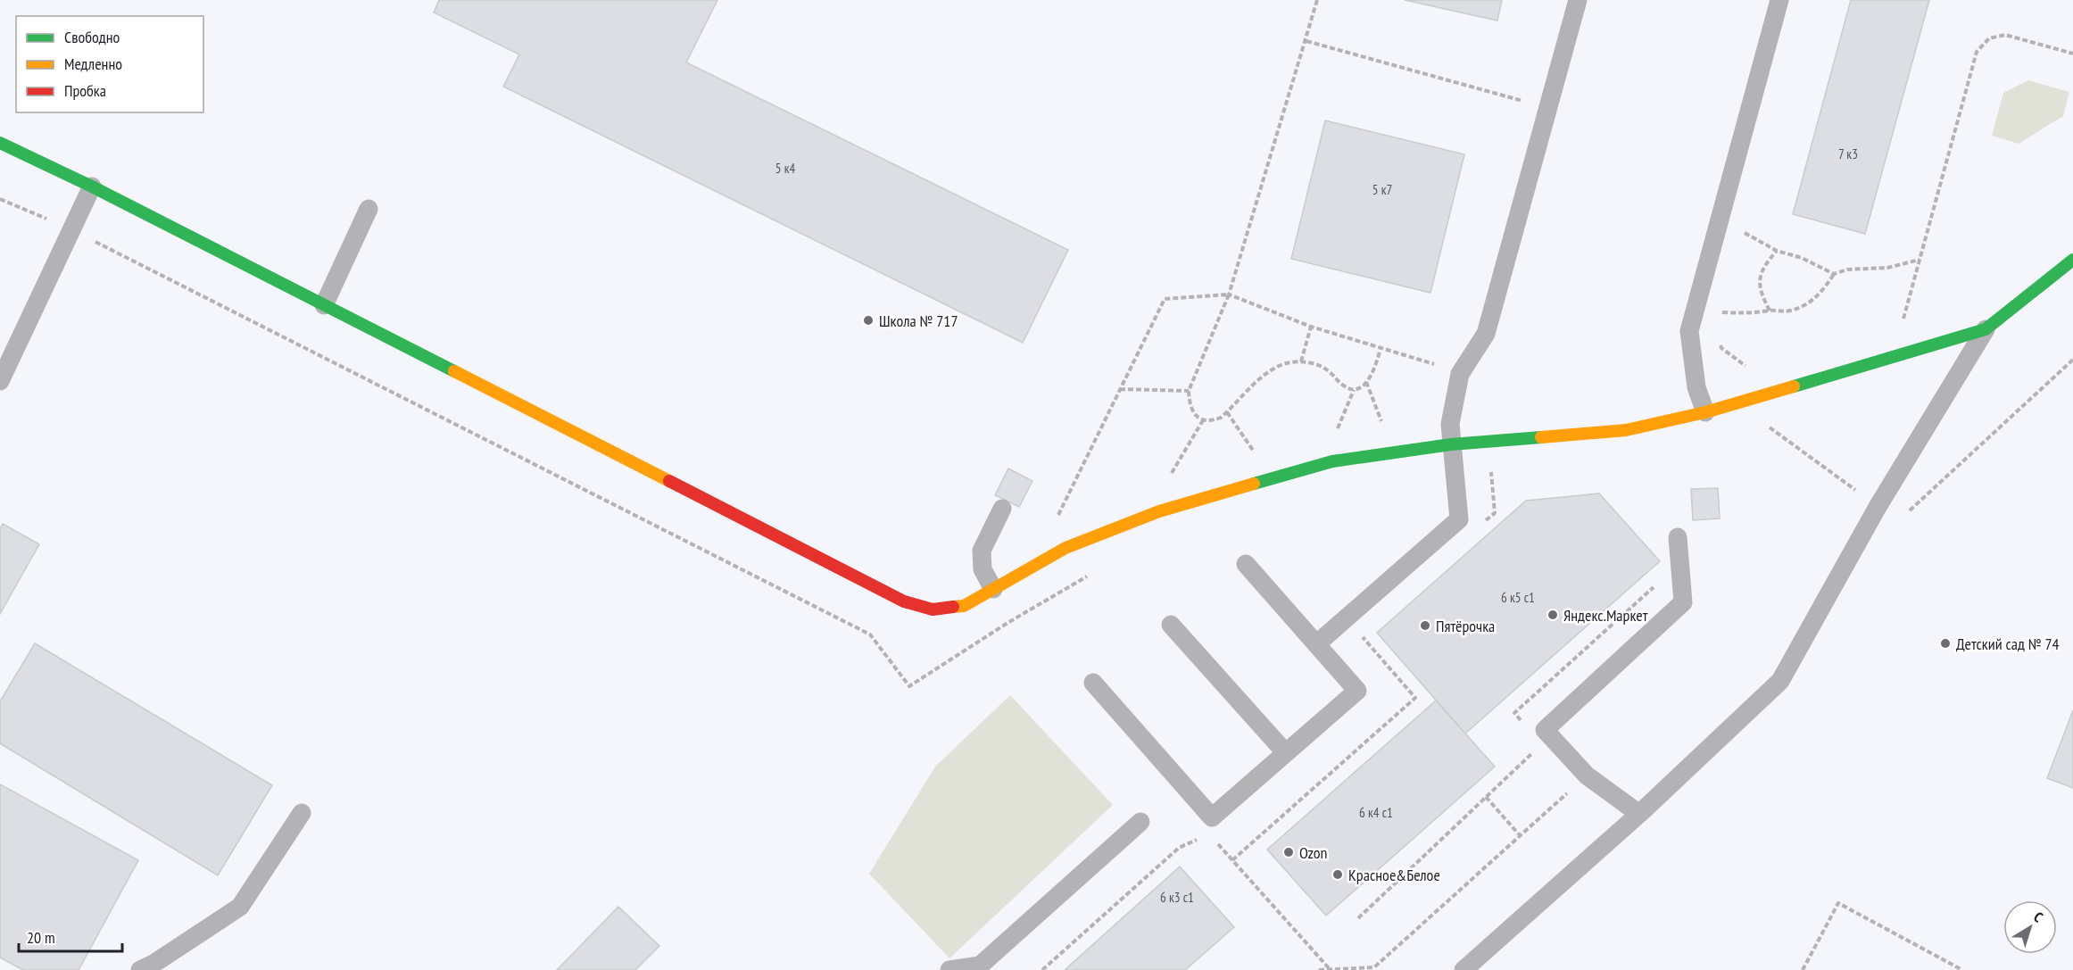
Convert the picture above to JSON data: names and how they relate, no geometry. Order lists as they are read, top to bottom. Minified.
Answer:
{"places":["Школа № 717","Яндекс.Маркет","Пятёрочка","Детский сад № 74","Ozon","Красное&Белое"],"house_numbers":["7 к3","5 к4","5 к7","6 к5 с1","6 к4 с1","6 к3 с1"],"legend":["Свободно","Медленно","Пробка"],"scale_bar":"20 m","north":"top right"}
